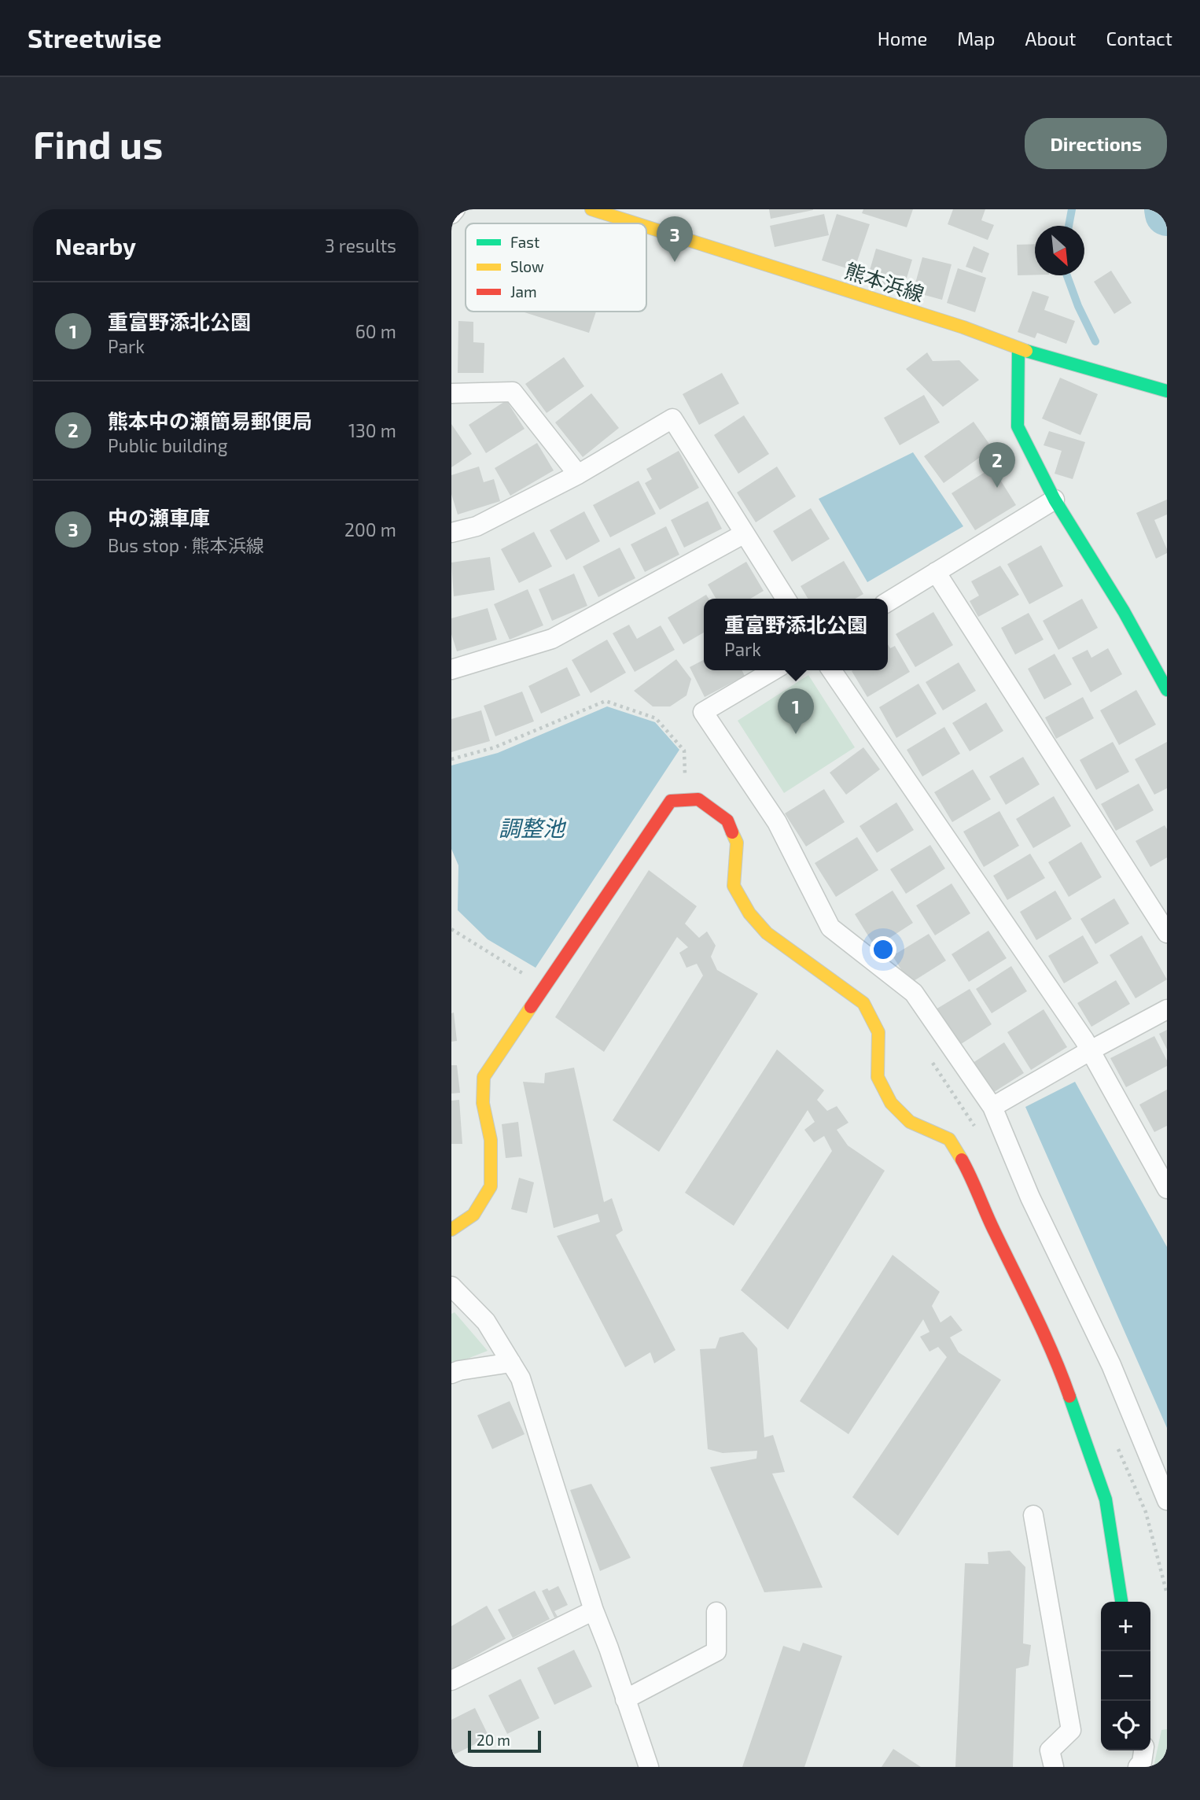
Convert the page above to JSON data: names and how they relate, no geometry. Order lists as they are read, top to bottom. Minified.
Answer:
{"streets":{"street":["熊本浜線"]},"water":["調整池"],"legend":["Fast","Slow","Jam"],"scale_bar":"20 m","north":"bottom right","page":{"header":"Streetwise","nav":["Home","Map","About","Contact"],"buttons":"Directions","title":"Find us","heading":["Nearby","3 results"],"pins":["3","2","1"],"list":[{"mark":"1","name":"重富野添北公園","note":"Park","value":"60 m"},{"mark":"2","name":"熊本中の瀬簡易郵便局","note":"Public building","value":"130 m"},{"mark":"3","name":"中の瀬車庫","note":"Bus stop · 熊本浜線","value":"200 m"}],"popup":["重富野添北公園","Park"],"map_buttons":["+","−"],"scale":"20 m"}}
